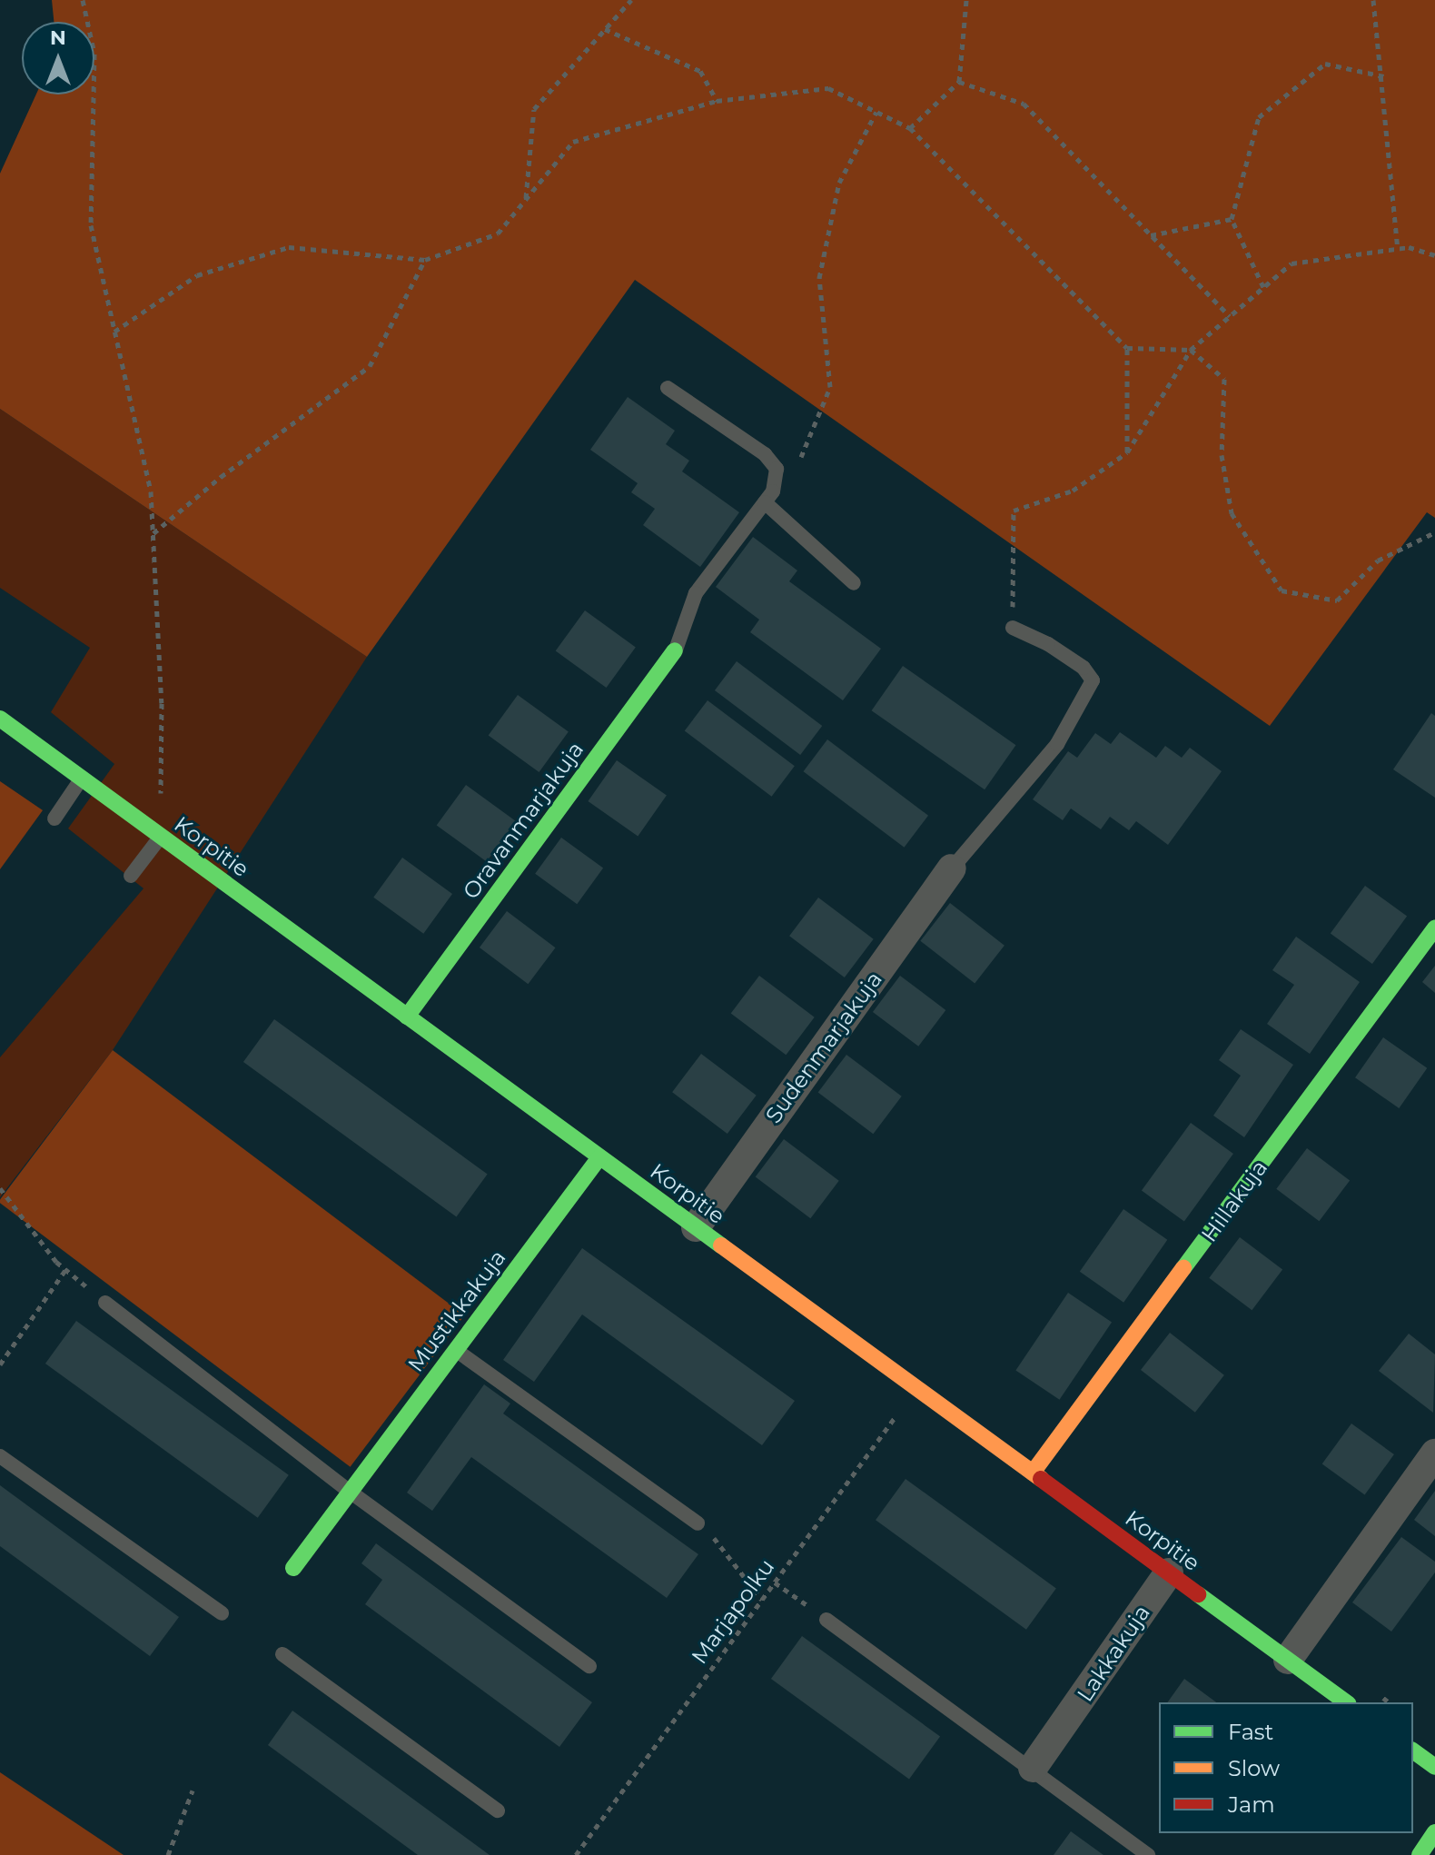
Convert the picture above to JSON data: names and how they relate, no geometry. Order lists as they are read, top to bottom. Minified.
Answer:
{"streets":{"street":["Oravanmarjakuja","Korpitie","Sudenmarjakuja","Hillakuja","Mustikkakuja","Lakkakuja"],"path":["Marjapolku"]},"crossings":[["Oravanmarjakuja","Korpitie"],["Korpitie","Sudenmarjakuja"],["Korpitie","Hillakuja"],["Korpitie","Mustikkakuja"],["Korpitie","Marjapolku"],["Korpitie","Lakkakuja"]],"legend":["Fast","Slow","Jam"],"north":"top"}
